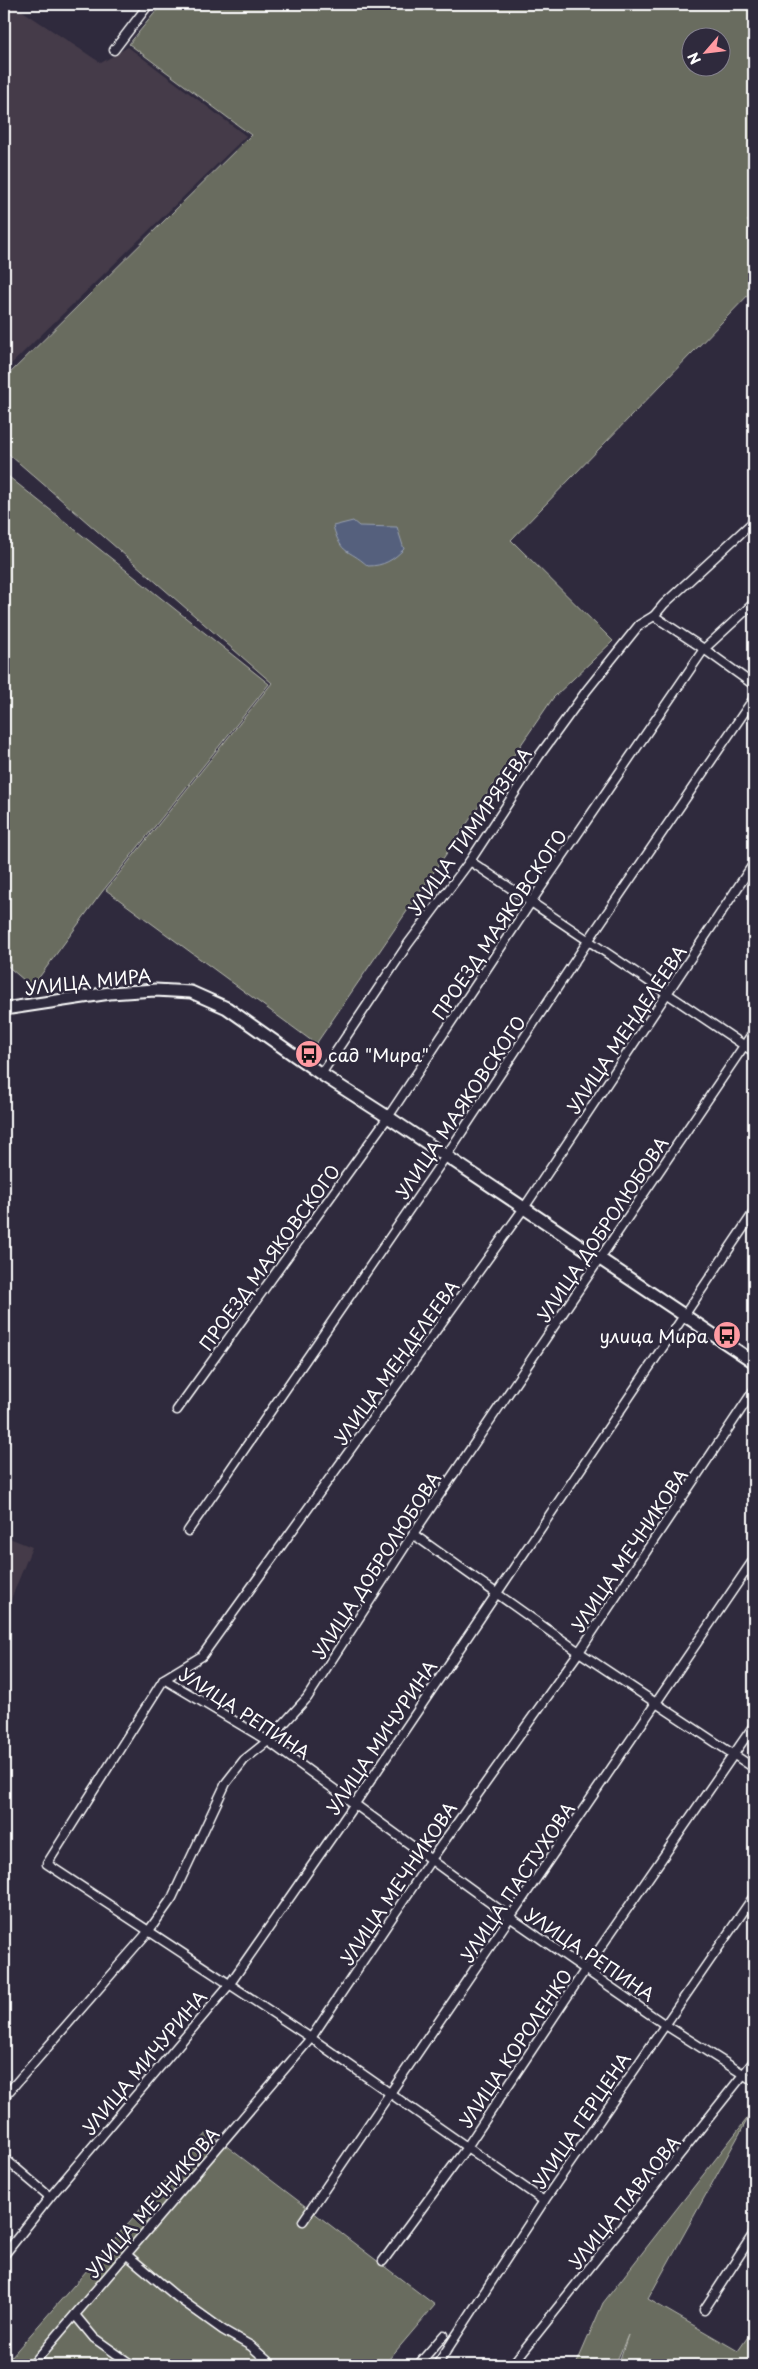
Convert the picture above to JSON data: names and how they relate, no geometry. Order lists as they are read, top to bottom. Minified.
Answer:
{"streets":{"main road":["УЛИЦА МИРА"],"street":["УЛИЦА ТИМИРЯЗЕВА","ПРОЕЗД МАЯКОВСКОГО","УЛИЦА МЕНДЕЛЕЕВА","УЛИЦА МАЯКОВСКОГО","УЛИЦА ДОБРОЛЮБОВА","УЛИЦА МЕЧНИКОВА","УЛИЦА РЕПИНА","УЛИЦА МИЧУРИНА","УЛИЦА ПАСТУХОВА","УЛИЦА КОРОЛЕНКО","УЛИЦА ГЕРЦЕНА","УЛИЦА ПАВЛОВА"]},"crossings":[["УЛИЦА ТИМИРЯЗЕВА","УЛИЦА МИРА"],["ПРОЕЗД МАЯКОВСКОГО","УЛИЦА МИРА"],["УЛИЦА МИРА","УЛИЦА МЕНДЕЛЕЕВА"],["УЛИЦА МИРА","УЛИЦА МАЯКОВСКОГО"],["УЛИЦА МИРА","УЛИЦА ДОБРОЛЮБОВА"],["УЛИЦА МИРА","УЛИЦА МИЧУРИНА"],["УЛИЦА МЕНДЕЛЕЕВА","УЛИЦА ДОБРОЛЮБОВА"],["УЛИЦА МЕНДЕЛЕЕВА","УЛИЦА РЕПИНА"],["УЛИЦА ДОБРОЛЮБОВА","УЛИЦА РЕПИНА"],["УЛИЦА МЕЧНИКОВА","УЛИЦА РЕПИНА"],["УЛИЦА РЕПИНА","УЛИЦА МИЧУРИНА"],["УЛИЦА РЕПИНА","УЛИЦА ПАСТУХОВА"],["УЛИЦА РЕПИНА","УЛИЦА КОРОЛЕНКО"],["УЛИЦА РЕПИНА","УЛИЦА ГЕРЦЕНА"],["УЛИЦА РЕПИНА","УЛИЦА ПАВЛОВА"]],"places":{"bus stop":["сад \"Мира\"","улица Мира"]},"north":"bottom left"}
